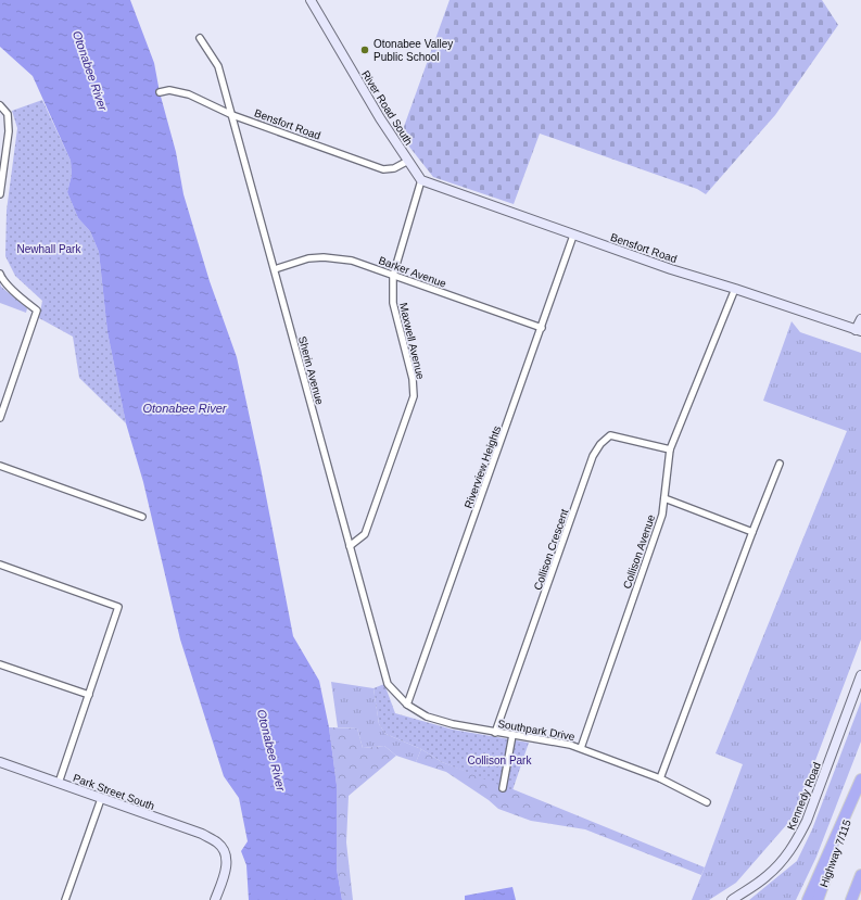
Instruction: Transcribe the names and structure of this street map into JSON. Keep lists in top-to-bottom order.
{
  "streets": {
    "highway": ["Highway 7/115"],
    "street": [
      "River Road South",
      "Bensfort Road",
      "Barker Avenue",
      "Maxwell Avenue",
      "Sherin Avenue",
      "Riverview Heights",
      "Collison Crescent",
      "Collison Avenue",
      "Southpark Drive",
      "Park Street South",
      "Kennedy Road"
    ]
  },
  "crossings": [
    ["River Road South", "Bensfort Road"],
    ["River Road South", "Maxwell Avenue"],
    ["Bensfort Road", "Maxwell Avenue"],
    ["Bensfort Road", "Sherin Avenue"],
    ["Bensfort Road", "Riverview Heights"],
    ["Bensfort Road", "Collison Avenue"],
    ["Barker Avenue", "Maxwell Avenue"],
    ["Barker Avenue", "Sherin Avenue"],
    ["Barker Avenue", "Riverview Heights"],
    ["Maxwell Avenue", "Sherin Avenue"],
    ["Sherin Avenue", "Riverview Heights"],
    ["Sherin Avenue", "Southpark Drive"],
    ["Riverview Heights", "Southpark Drive"],
    ["Collison Crescent", "Collison Avenue"],
    ["Collison Crescent", "Southpark Drive"],
    ["Collison Avenue", "Southpark Drive"]
  ],
  "water": ["Otonabee River"],
  "parks": ["Newhall Park", "Collison Park"],
  "places": ["Otonabee Valley Public School"]
}
